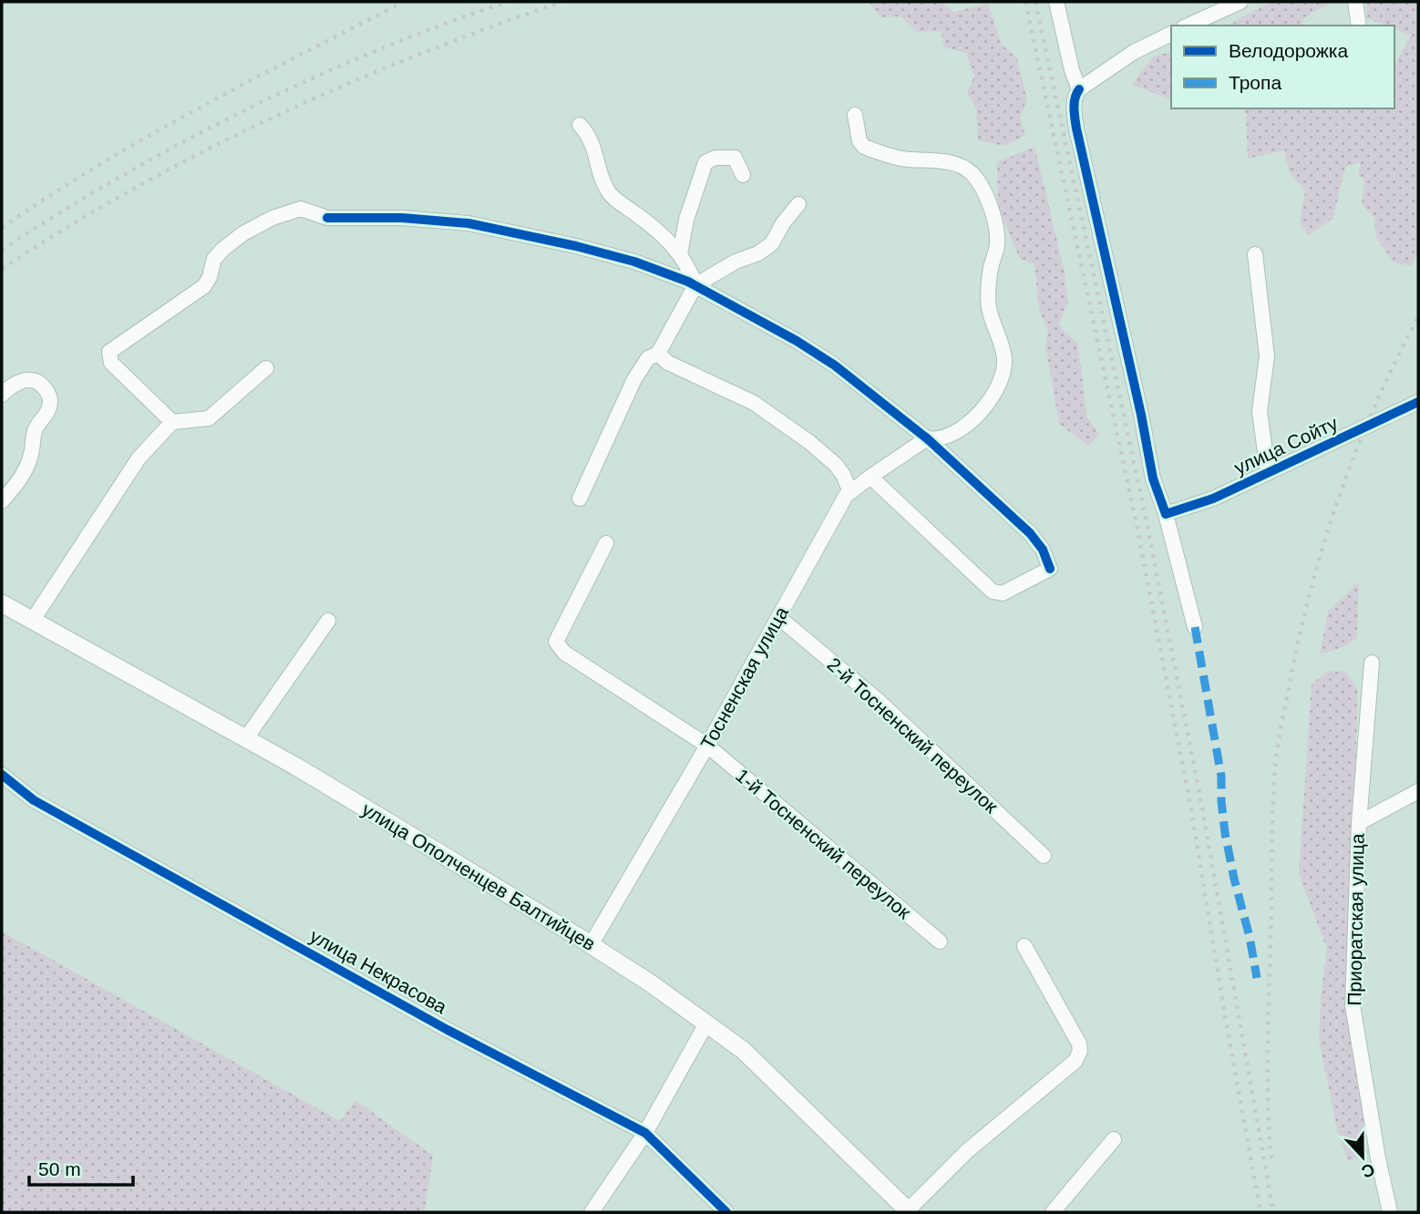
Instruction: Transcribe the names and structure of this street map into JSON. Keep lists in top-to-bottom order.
{
  "streets": {
    "main road": ["улица Ополченцев Балтийцев"],
    "street": [
      "улица Сойту",
      "Тосненская улица",
      "2-й Тосненский переулок",
      "1-й Тосненский переулок",
      "Приоратская улица",
      "улица Некрасова"
    ]
  },
  "crossings": [
    ["Тосненская улица", "2-й Тосненский переулок"],
    ["Тосненская улица", "1-й Тосненский переулок"],
    ["Тосненская улица", "улица Ополченцев Балтийцев"]
  ],
  "legend": ["Велодорожка", "Тропа"],
  "scale_bar": "50 m",
  "north": "bottom"
}
